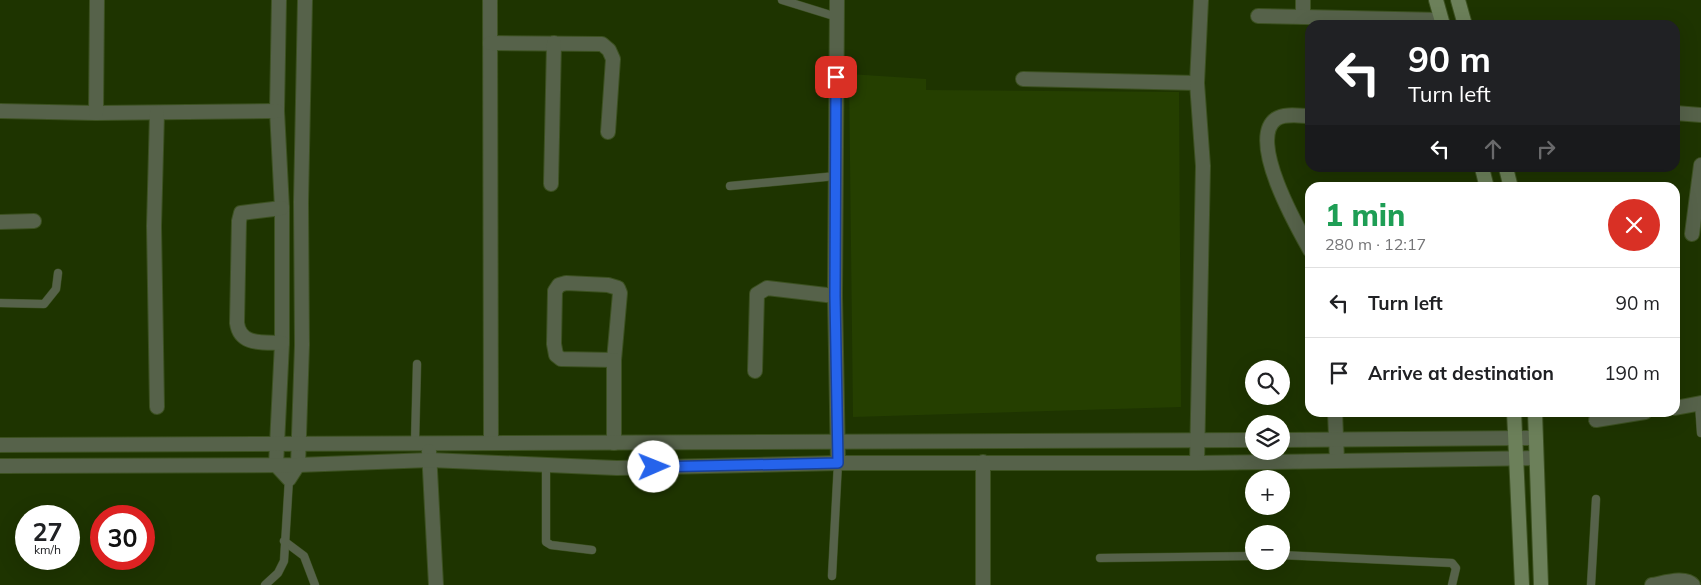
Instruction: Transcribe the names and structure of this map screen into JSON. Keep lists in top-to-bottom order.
{
  "page": {
    "turn": ["90 m", "Turn left"],
    "heading": ["1 min", "280 m · 12:17"],
    "list": [
      {
        "name": "Turn left",
        "value": "90 m"
      },
      {
        "name": "Arrive at destination",
        "value": "190 m"
      }
    ],
    "map_buttons": ["+", "−"],
    "speed": "27 km/h",
    "limit": "30"
  }
}
